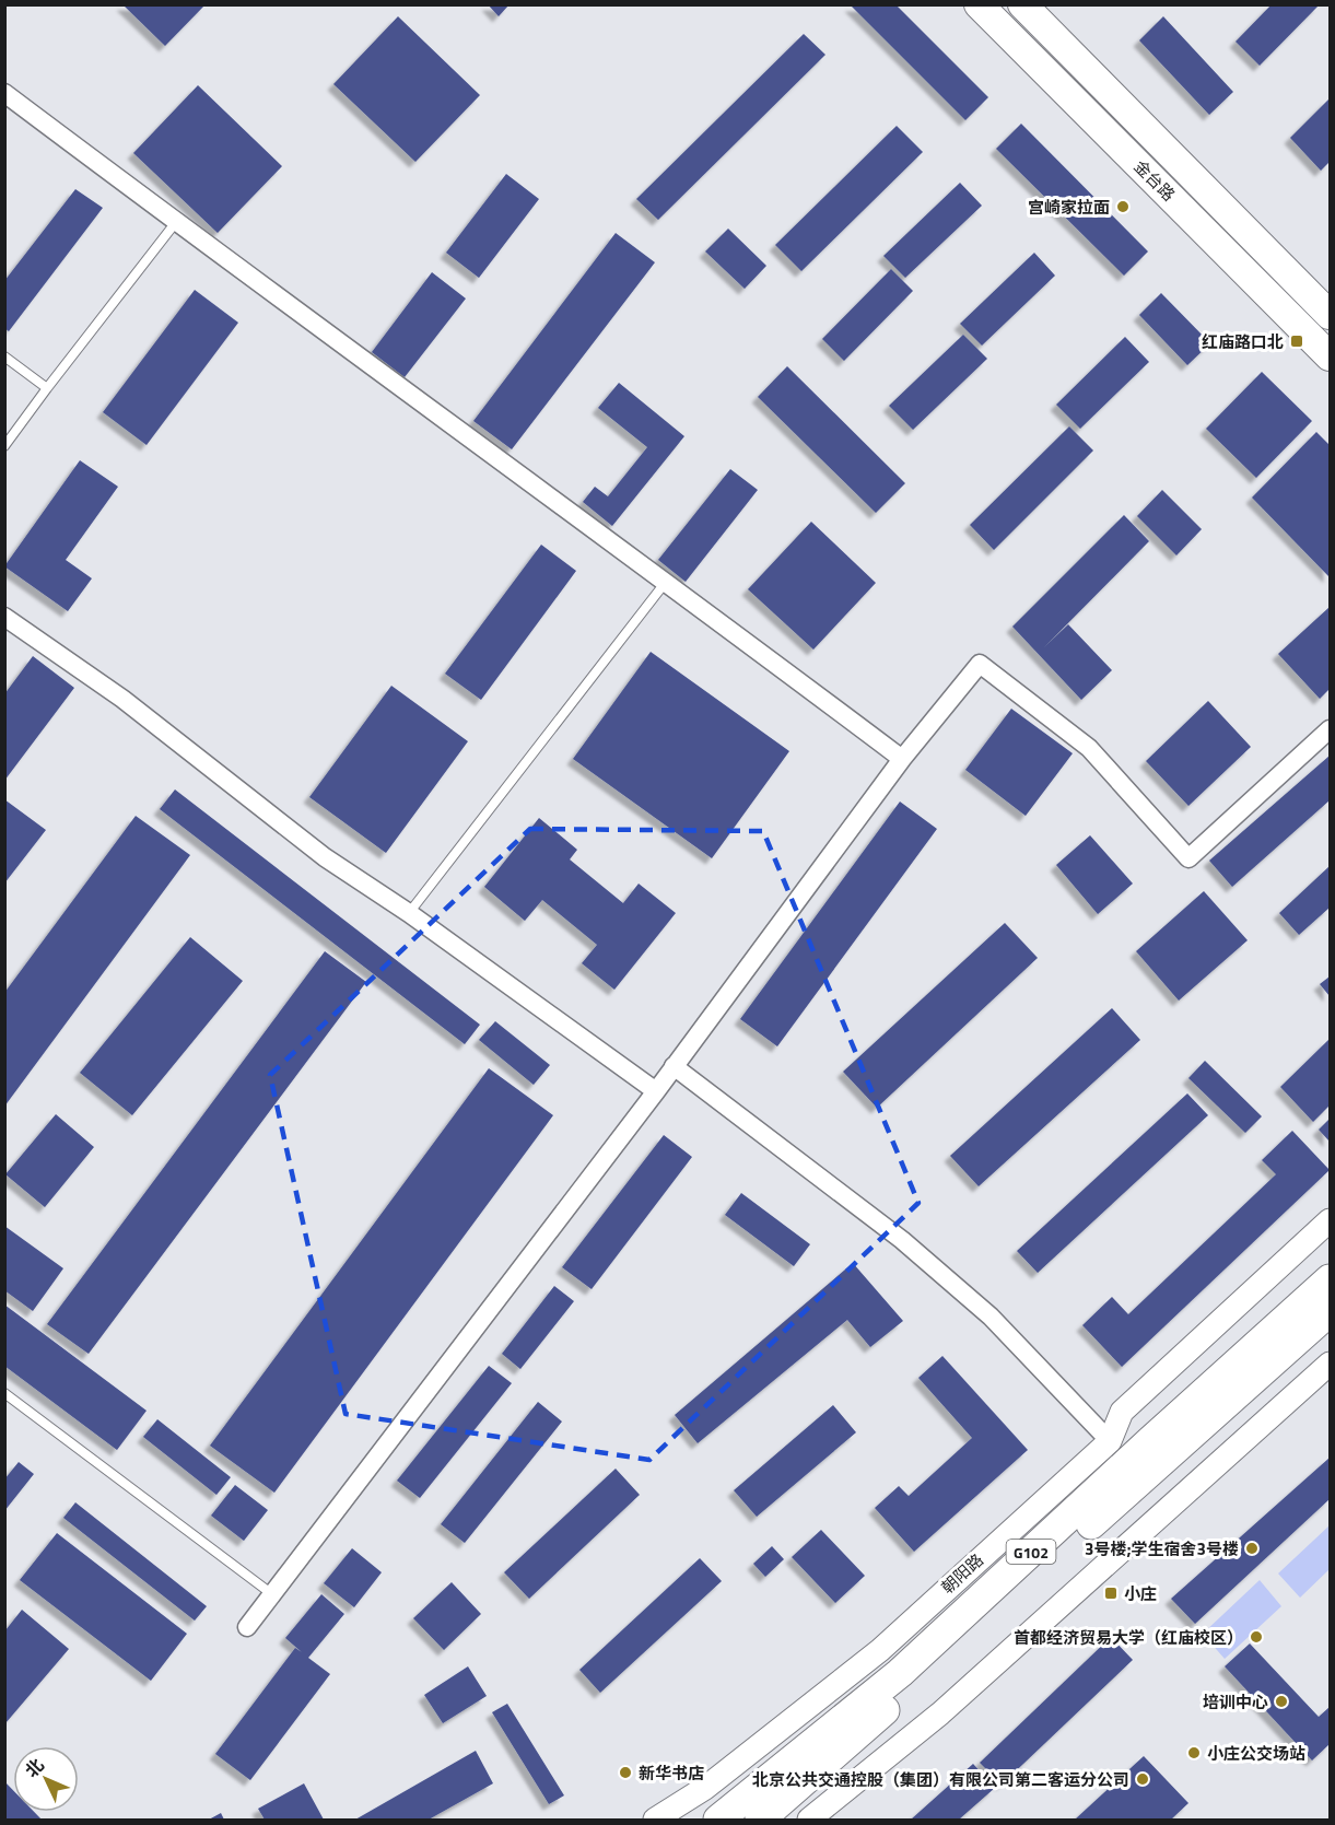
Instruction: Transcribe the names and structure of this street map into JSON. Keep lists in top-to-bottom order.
{
  "streets": {
    "highway": ["G102", "朝阳路"],
    "main road": ["金台路"]
  },
  "places": {
    "other": [
      "宫崎家拉面",
      "3号楼;学生宿舍3号楼",
      "首都经济贸易大学（红庙校区）",
      "培训中心",
      "小庄公交场站",
      "新华书店",
      "北京公共交通控股（集团）有限公司第二客运分公司"
    ],
    "transit": ["红庙路口北", "小庄"]
  },
  "north": "top left"
}
